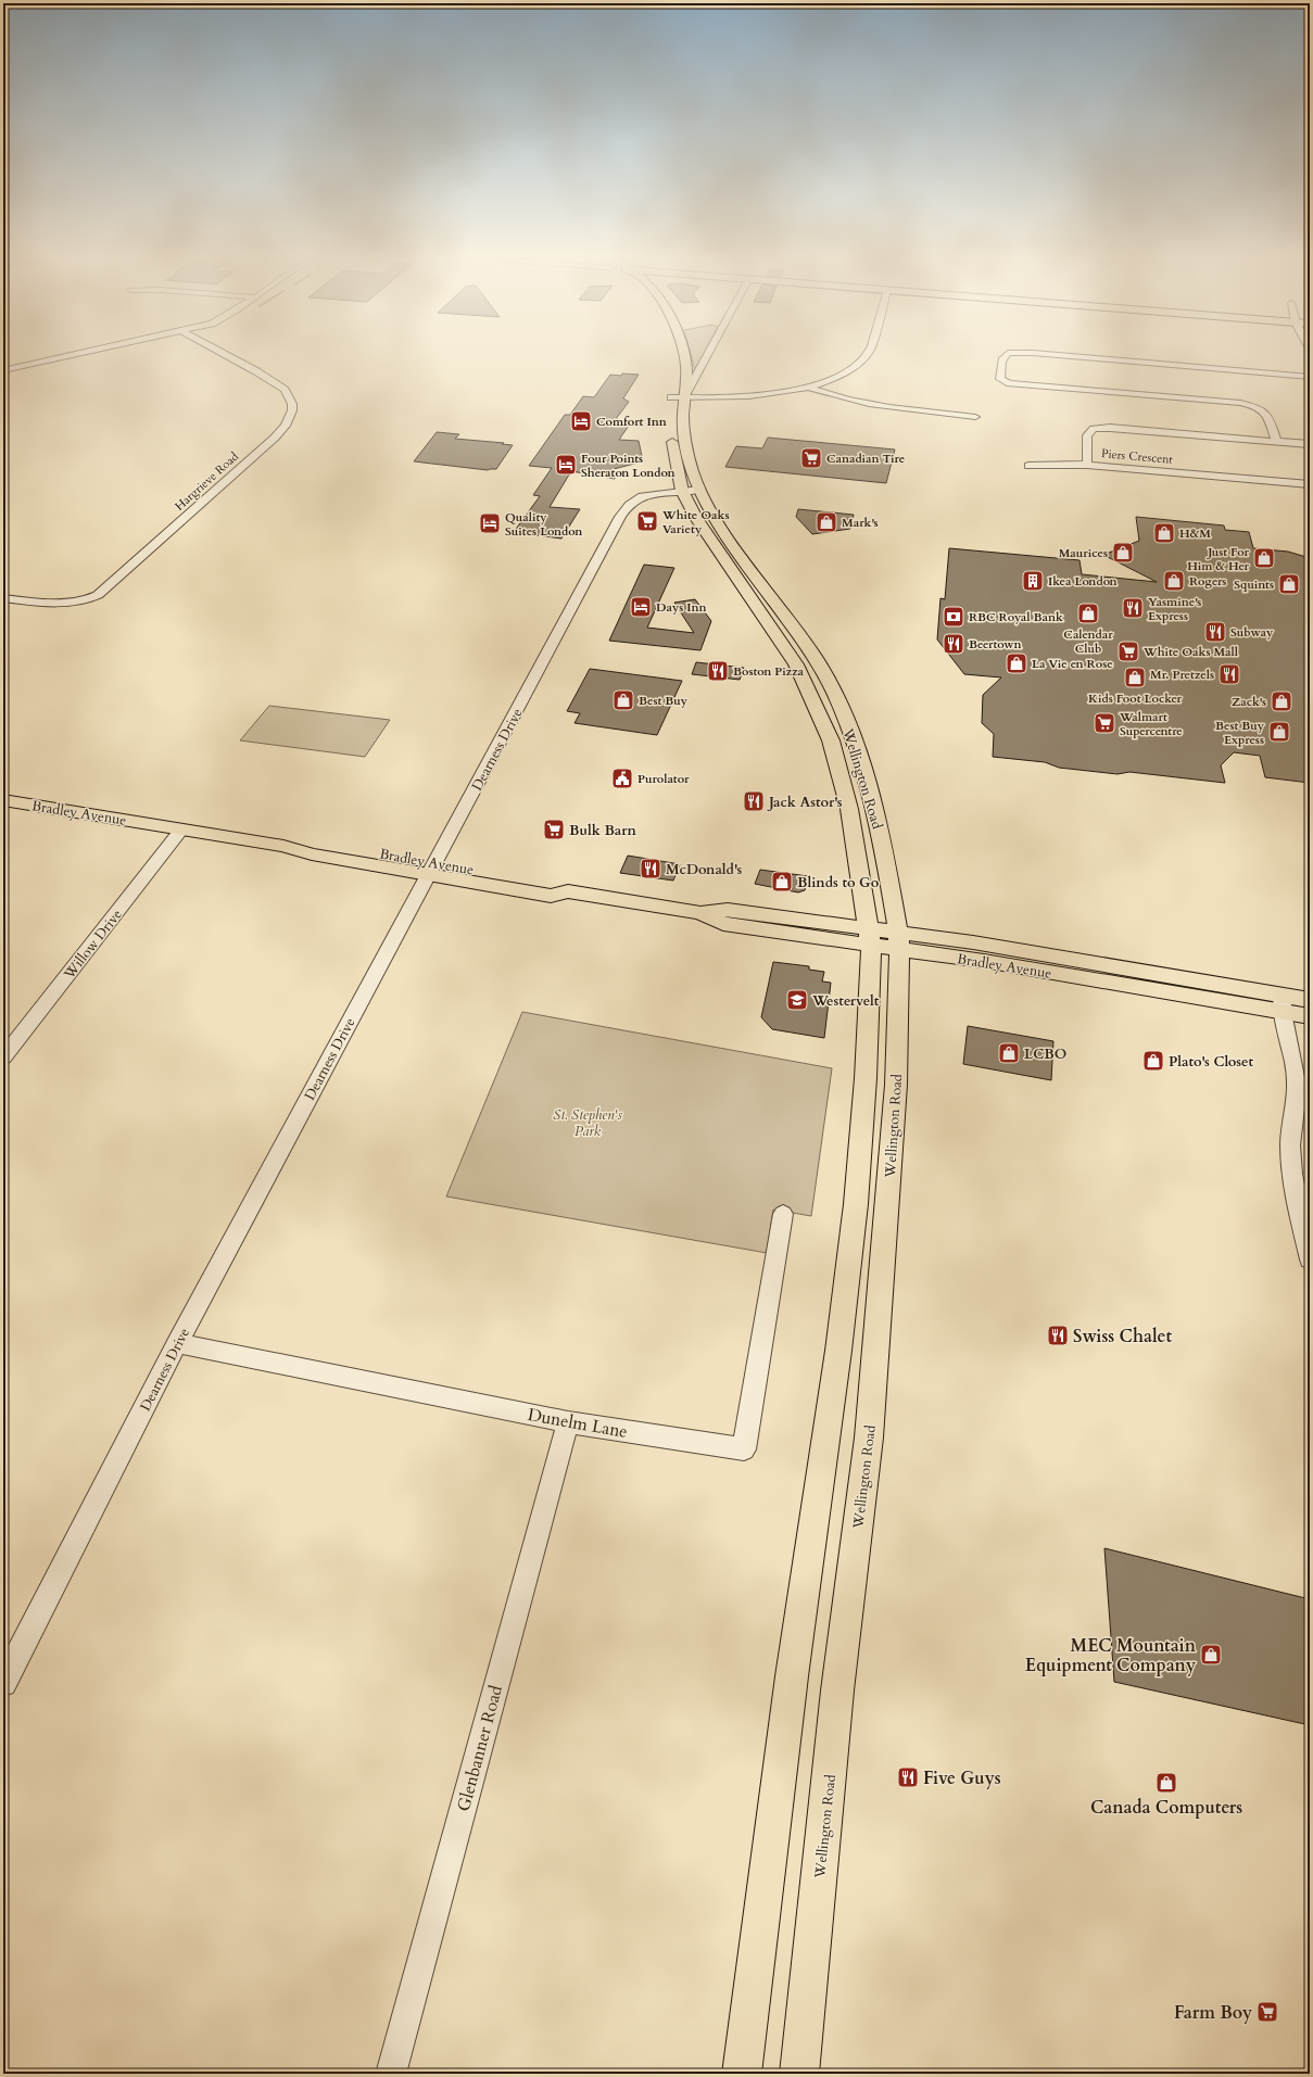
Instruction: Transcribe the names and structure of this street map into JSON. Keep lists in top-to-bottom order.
{
  "streets": {
    "main road": ["Wellington Road", "Bradley Avenue"],
    "street": [
      "Piers Crescent",
      "Hargrieve Road",
      "Dearness Drive",
      "Willow Drive",
      "Dunelm Lane",
      "Glenbanner Road"
    ]
  },
  "crossings": [
    ["Dearness Drive", "Wellington Road"],
    ["Dearness Drive", "Bradley Avenue"],
    ["Dearness Drive", "Dunelm Lane"],
    ["Wellington Road", "Bradley Avenue"],
    ["Bradley Avenue", "Willow Drive"],
    ["Dunelm Lane", "Glenbanner Road"]
  ],
  "parks": ["St. Stephen's Park"],
  "places": {
    "hotel": [
      "Comfort Inn",
      "Four Points Sheraton London",
      "Quality Suites London",
      "Days Inn"
    ],
    "supermarket": [
      "Canadian Tire",
      "White Oaks Variety",
      "White Oaks Mall",
      "Walmart Supercentre",
      "Bulk Barn",
      "Farm Boy"
    ],
    "shop": [
      "Mark's",
      "H&M",
      "Maurices",
      "Just For Him & Her",
      "Rogers",
      "Squints",
      "Calendar Club",
      "La Vie en Rose",
      "Kids Foot Locker",
      "Best Buy",
      "Zack's",
      "Best Buy Express",
      "Blinds to Go",
      "LCBO",
      "Plato's Closet",
      "MEC Mountain Equipment Company",
      "Canada Computers"
    ],
    "building": ["Ikea London"],
    "restaurant": [
      "Yasmine's Express",
      "Subway",
      "Beertown",
      "Boston Pizza",
      "Mr. Pretzels",
      "Jack Astor's",
      "McDonald's",
      "Swiss Chalet",
      "Five Guys"
    ],
    "bank": ["RBC Royal Bank"],
    "public building": ["Purolator"],
    "school or university": ["Westervelt"]
  }
}
